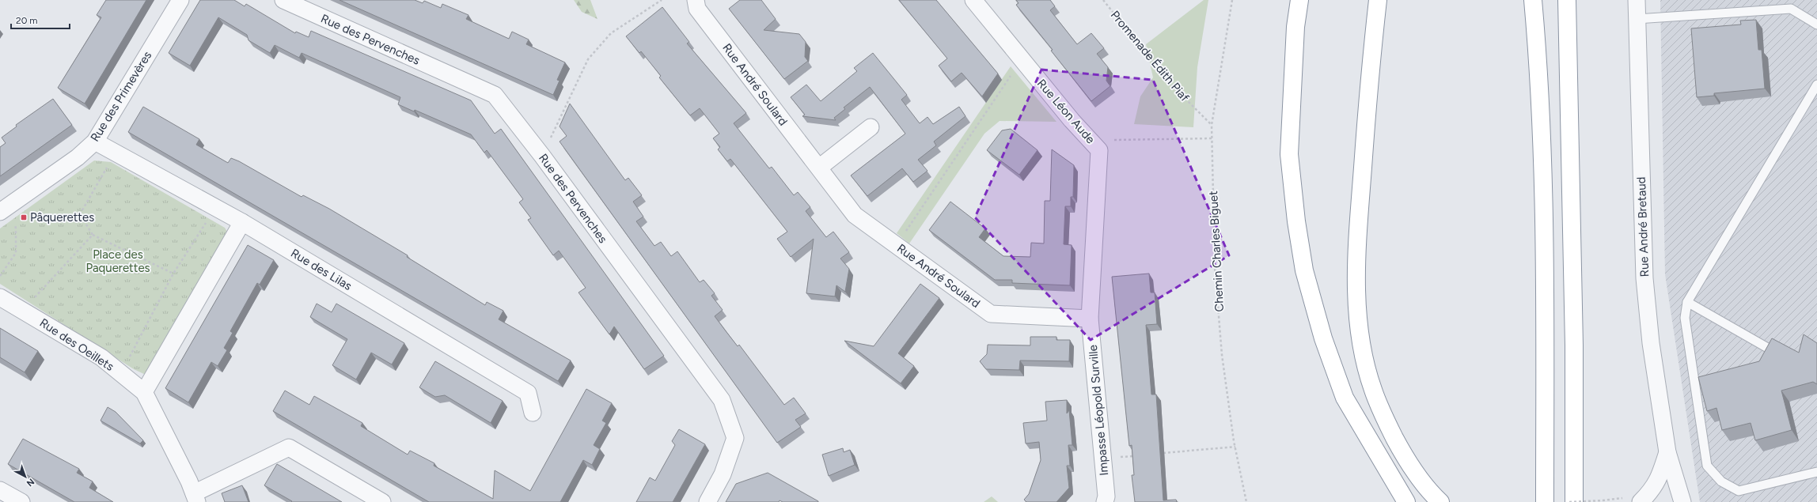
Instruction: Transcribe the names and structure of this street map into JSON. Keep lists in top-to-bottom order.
{
  "streets": {
    "street": [
      "Rue des Pervenches",
      "Rue André Soulard",
      "Rue des Primevères",
      "Rue Léon Aude",
      "Rue André Bretaud",
      "Rue des Lilas",
      "Rue des Oeillets",
      "Impasse Léopold Surville"
    ],
    "path": ["Promenade Édith Piaf", "Chemin Charles Biguet"]
  },
  "crossings": [
    ["Promenade Édith Piaf", "Chemin Charles Biguet"],
    ["Rue André Soulard", "Rue Léon Aude"],
    ["Rue André Soulard", "Impasse Léopold Surville"],
    ["Rue des Primevères", "Rue des Lilas"],
    ["Rue Léon Aude", "Impasse Léopold Surville"]
  ],
  "parks": ["Place des Paquerettes"],
  "places": {
    "transit": ["Pâquerettes"]
  },
  "scale_bar": "20 m",
  "north": "bottom right"
}
